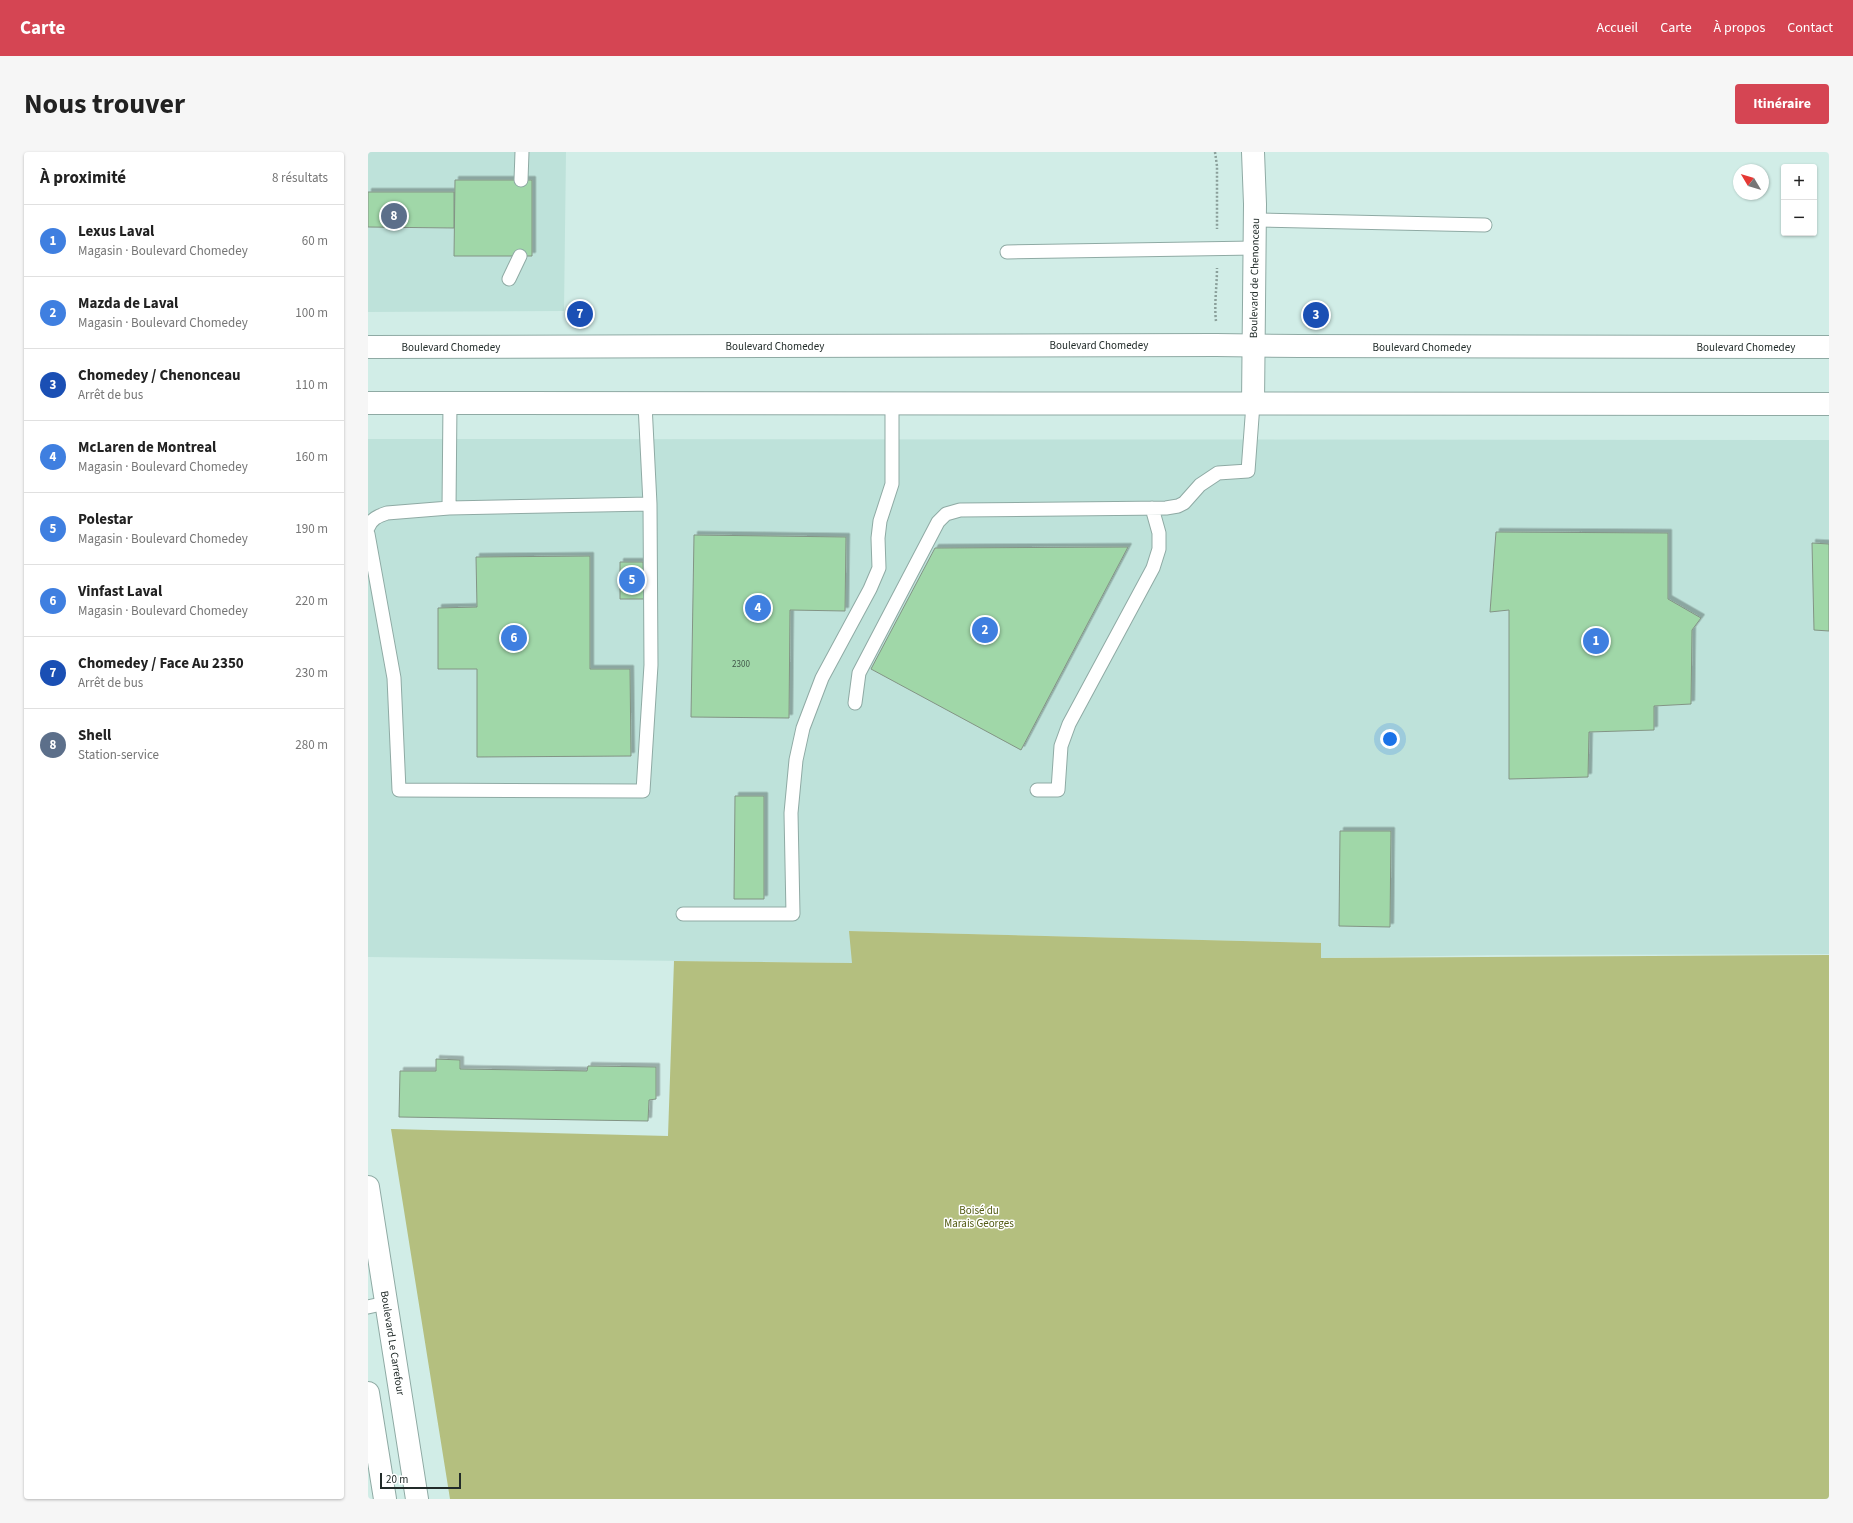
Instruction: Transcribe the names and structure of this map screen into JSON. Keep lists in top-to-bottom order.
{
  "streets": {
    "street": ["Boulevard de Chenonceau", "Boulevard Chomedey", "Boulevard Le Carrefour"]
  },
  "crossings": [
    ["Boulevard de Chenonceau", "Boulevard Chomedey"]
  ],
  "parks": ["Boisé du Marais Georges"],
  "house_numbers": ["2300"],
  "scale_bar": "20 m",
  "north": "top left",
  "page": {
    "header": "Carte",
    "nav": [
      "Accueil",
      "Carte",
      "À propos",
      "Contact"
    ],
    "title": "Nous trouver",
    "buttons": "Itinéraire",
    "heading": ["À proximité", "8 résultats"],
    "map_buttons": ["+", "−"],
    "pins": [
      "8",
      "7",
      "3",
      "5",
      "4",
      "2",
      "6",
      "1"
    ],
    "list": [
      {
        "mark": "1",
        "name": "Lexus Laval",
        "note": "Magasin · Boulevard Chomedey",
        "value": "60 m"
      },
      {
        "mark": "2",
        "name": "Mazda de Laval",
        "note": "Magasin · Boulevard Chomedey",
        "value": "100 m"
      },
      {
        "mark": "3",
        "name": "Chomedey / Chenonceau",
        "note": "Arrêt de bus",
        "value": "110 m"
      },
      {
        "mark": "4",
        "name": "McLaren de Montreal",
        "note": "Magasin · Boulevard Chomedey",
        "value": "160 m"
      },
      {
        "mark": "5",
        "name": "Polestar",
        "note": "Magasin · Boulevard Chomedey",
        "value": "190 m"
      },
      {
        "mark": "6",
        "name": "Vinfast Laval",
        "note": "Magasin · Boulevard Chomedey",
        "value": "220 m"
      },
      {
        "mark": "7",
        "name": "Chomedey / Face Au 2350",
        "note": "Arrêt de bus",
        "value": "230 m"
      },
      {
        "mark": "8",
        "name": "Shell",
        "note": "Station-service",
        "value": "280 m"
      }
    ],
    "scale": "20 m"
  }
}
